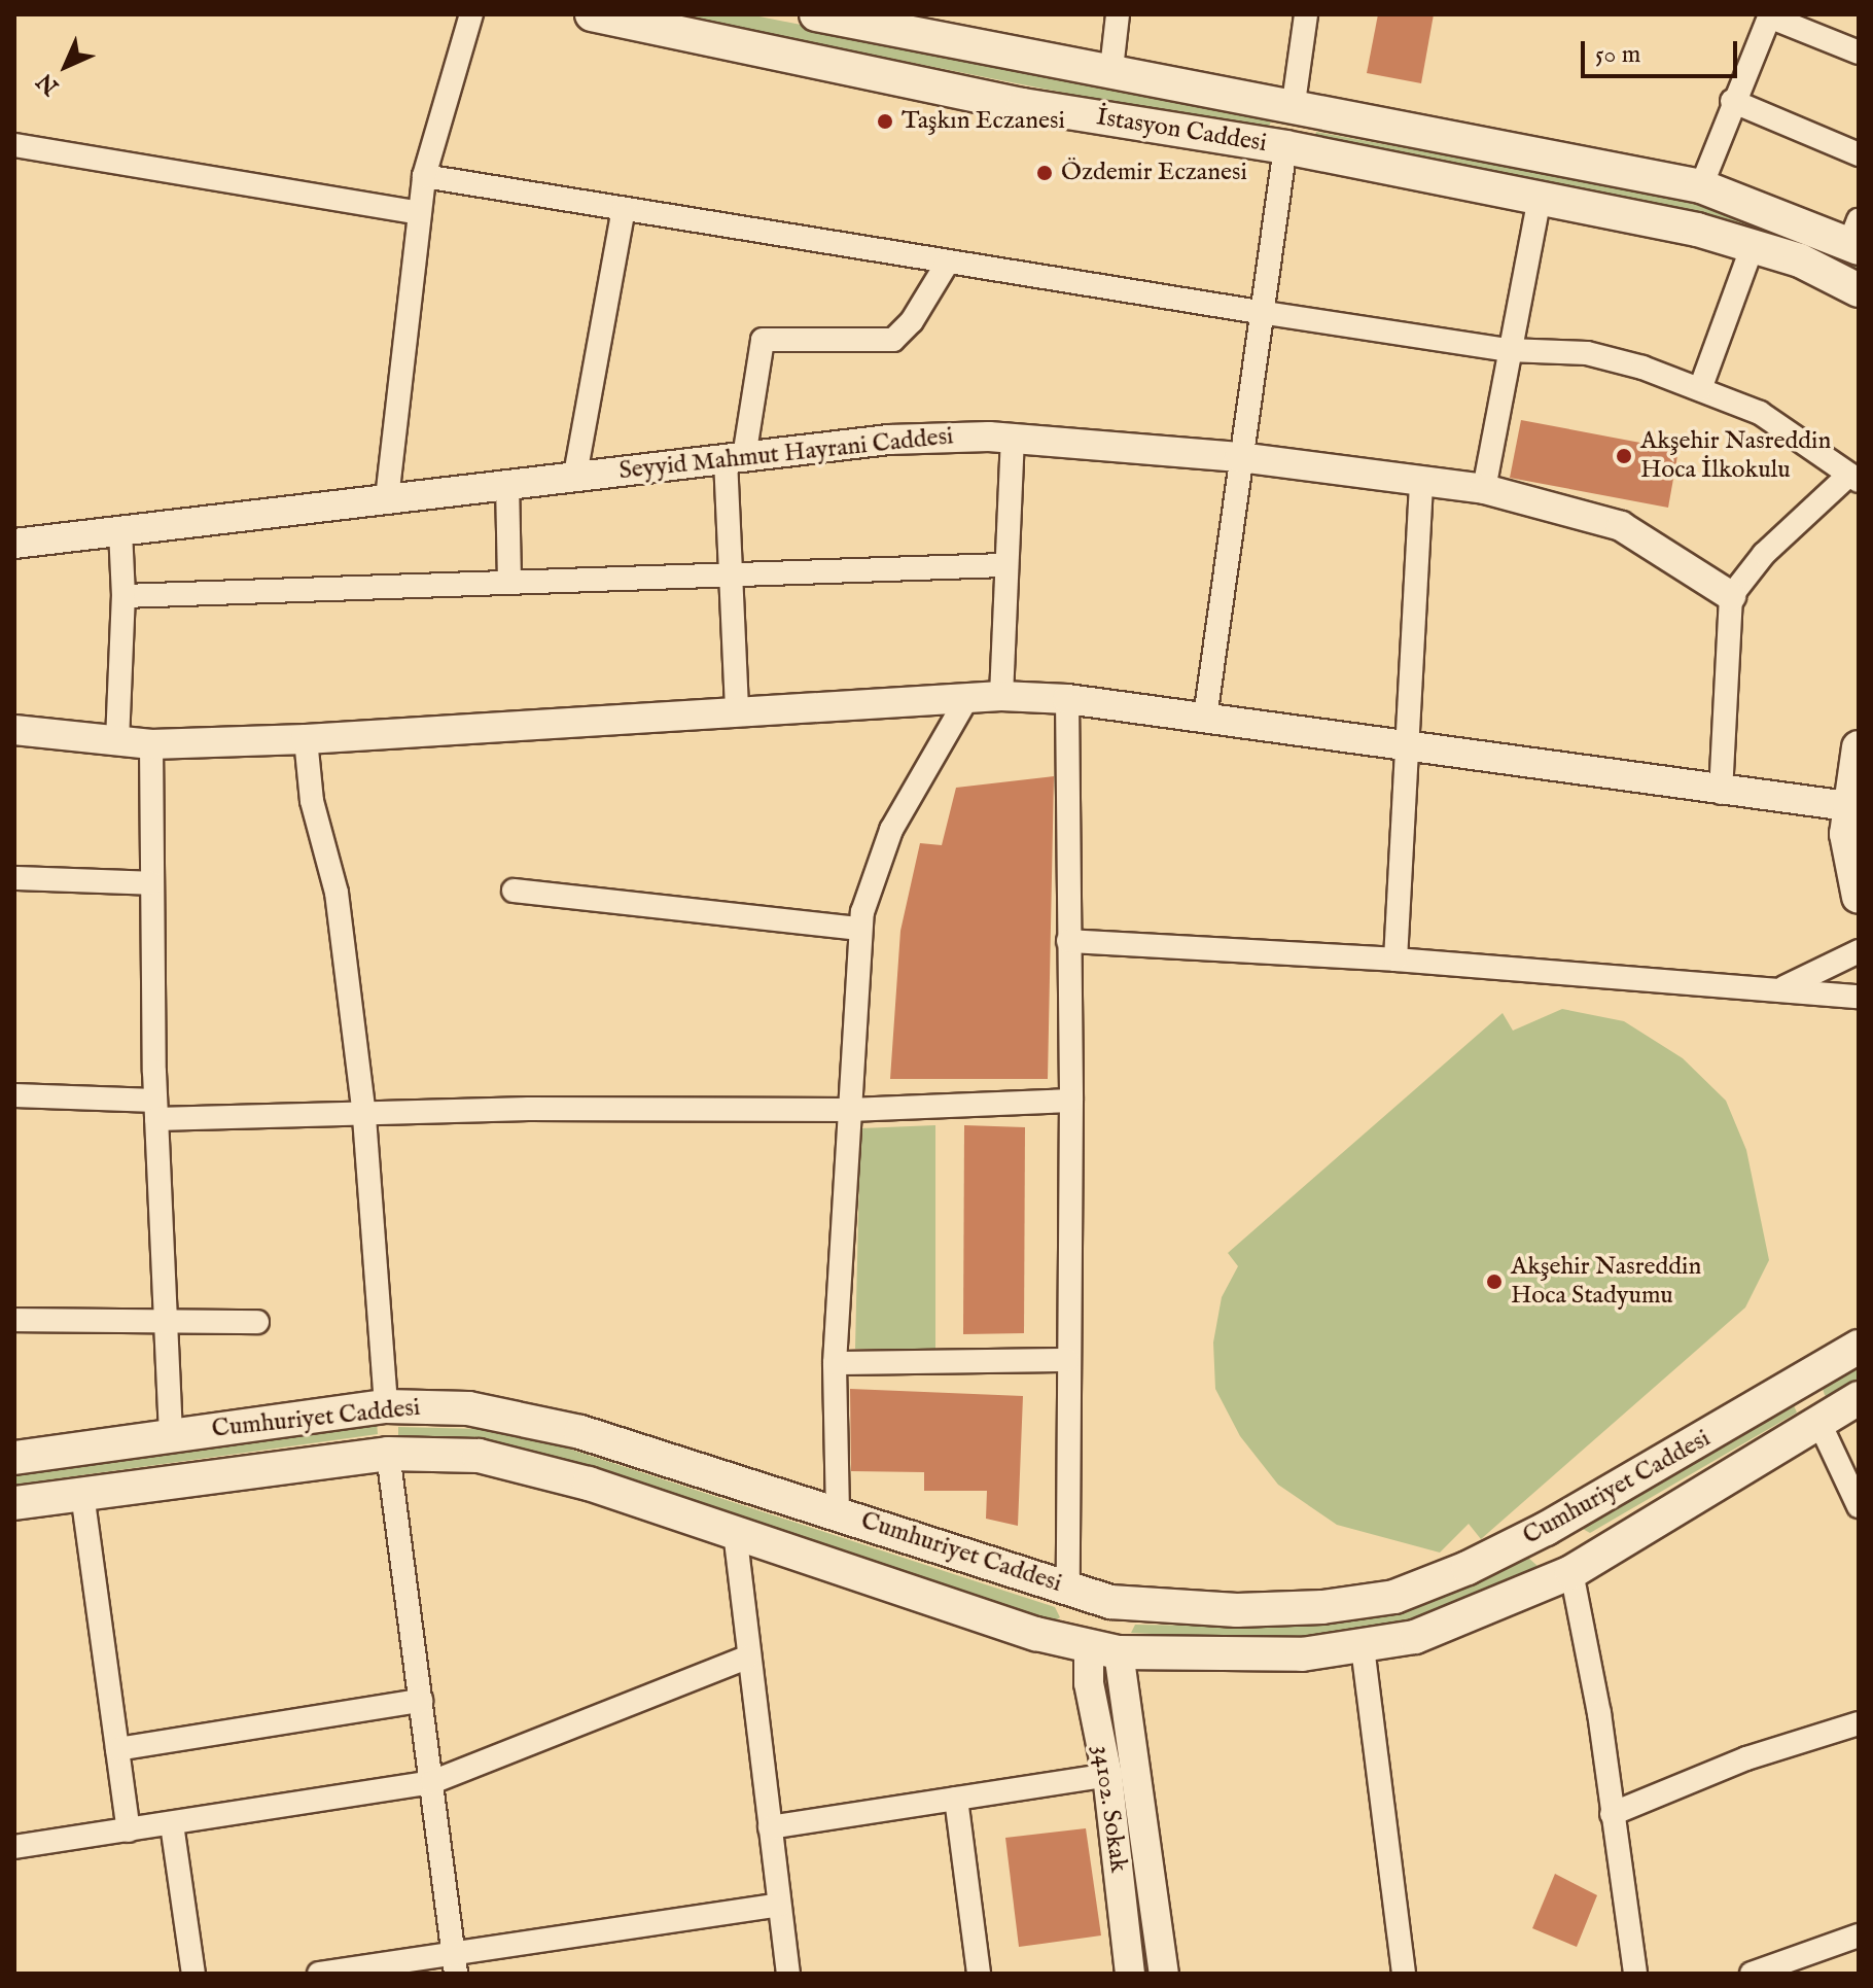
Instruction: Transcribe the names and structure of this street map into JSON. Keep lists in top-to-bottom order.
{
  "streets": {
    "main road": ["İstasyon Caddesi", "Cumhuriyet Caddesi"],
    "street": ["Seyyid Mahmut Hayrani Caddesi", "34102. Sokak"]
  },
  "crossings": [
    ["Cumhuriyet Caddesi", "34102. Sokak"]
  ],
  "places": [
    "Taşkın Eczanesi",
    "Özdemir Eczanesi",
    "Akşehir Nasreddin Hoca İlkokulu",
    "Akşehir Nasreddin Hoca Stadyumu"
  ],
  "scale_bar": "50 m",
  "north": "bottom left"
}
